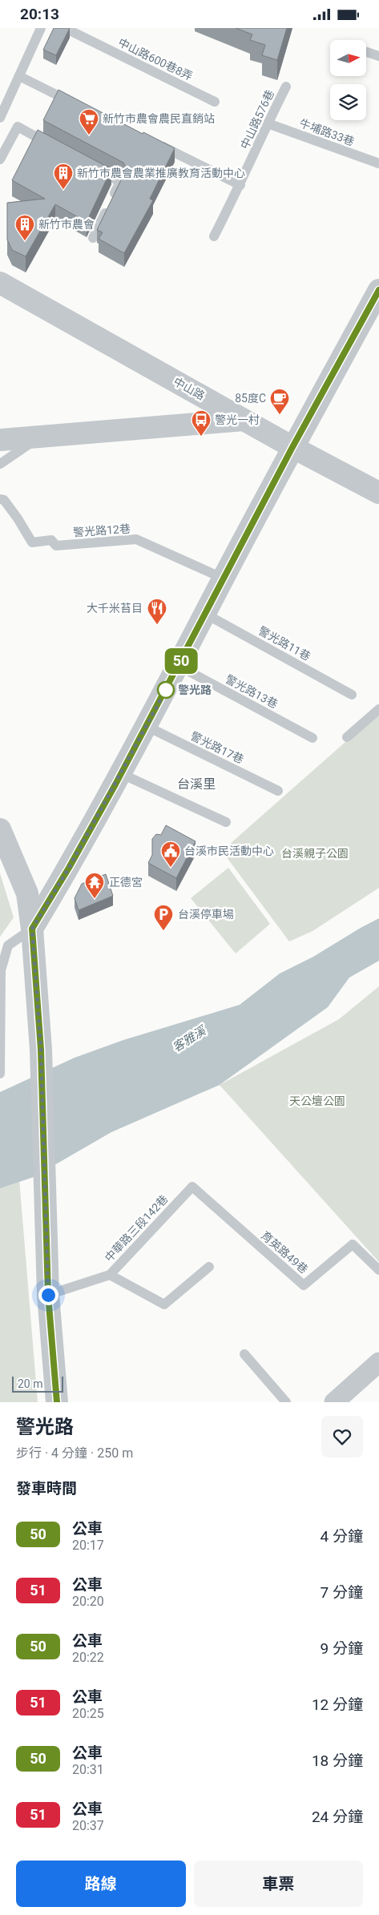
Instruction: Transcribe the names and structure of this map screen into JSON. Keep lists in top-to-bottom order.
{
  "streets": {
    "street": ["中山路"],
    "lane": [
      "中山路600巷8弄",
      "中山路576巷",
      "牛埔路33巷",
      "警光路12巷",
      "警光路11巷",
      "警光路13巷",
      "警光路17巷",
      "中華路三段142巷",
      "育英路49巷"
    ]
  },
  "crossings": [
    ["中山路576巷", "牛埔路33巷"],
    ["中華路三段142巷", "育英路49巷"]
  ],
  "districts": ["台溪里"],
  "water": ["客雅溪"],
  "parks": ["台溪親子公園", "天公壇公園"],
  "places": {
    "supermarket": ["新竹市農會農民直銷站"],
    "building": ["新竹市農會農業推廣教育活動中心", "新竹市農會"],
    "cafe": ["85度C"],
    "bus stop": ["警光一村"],
    "restaurant": ["大千米苔目"],
    "other": ["警光路"],
    "public building": ["台溪市民活動中心"],
    "temple": ["正德宮"],
    "parking": ["台溪停車場"]
  },
  "lines": ["bus line 50"],
  "scale_bar": "20 m",
  "north": "right",
  "page": {
    "status": "20:13",
    "on_map": "50",
    "scale": "20 m",
    "heading": [
      ["警光路", "步行 · 4 分鐘 · 250 m"],
      "發車時間"
    ],
    "list": [
      {
        "mark": "50",
        "name": "公車",
        "note": "20:17",
        "value": "4 分鐘"
      },
      {
        "mark": "51",
        "name": "公車",
        "note": "20:20",
        "value": "7 分鐘"
      },
      {
        "mark": "50",
        "name": "公車",
        "note": "20:22",
        "value": "9 分鐘"
      },
      {
        "mark": "51",
        "name": "公車",
        "note": "20:25",
        "value": "12 分鐘"
      },
      {
        "mark": "50",
        "name": "公車",
        "note": "20:31",
        "value": "18 分鐘"
      },
      {
        "mark": "51",
        "name": "公車",
        "note": "20:37",
        "value": "24 分鐘"
      }
    ],
    "buttons": ["路線", "車票"]
  }
}
